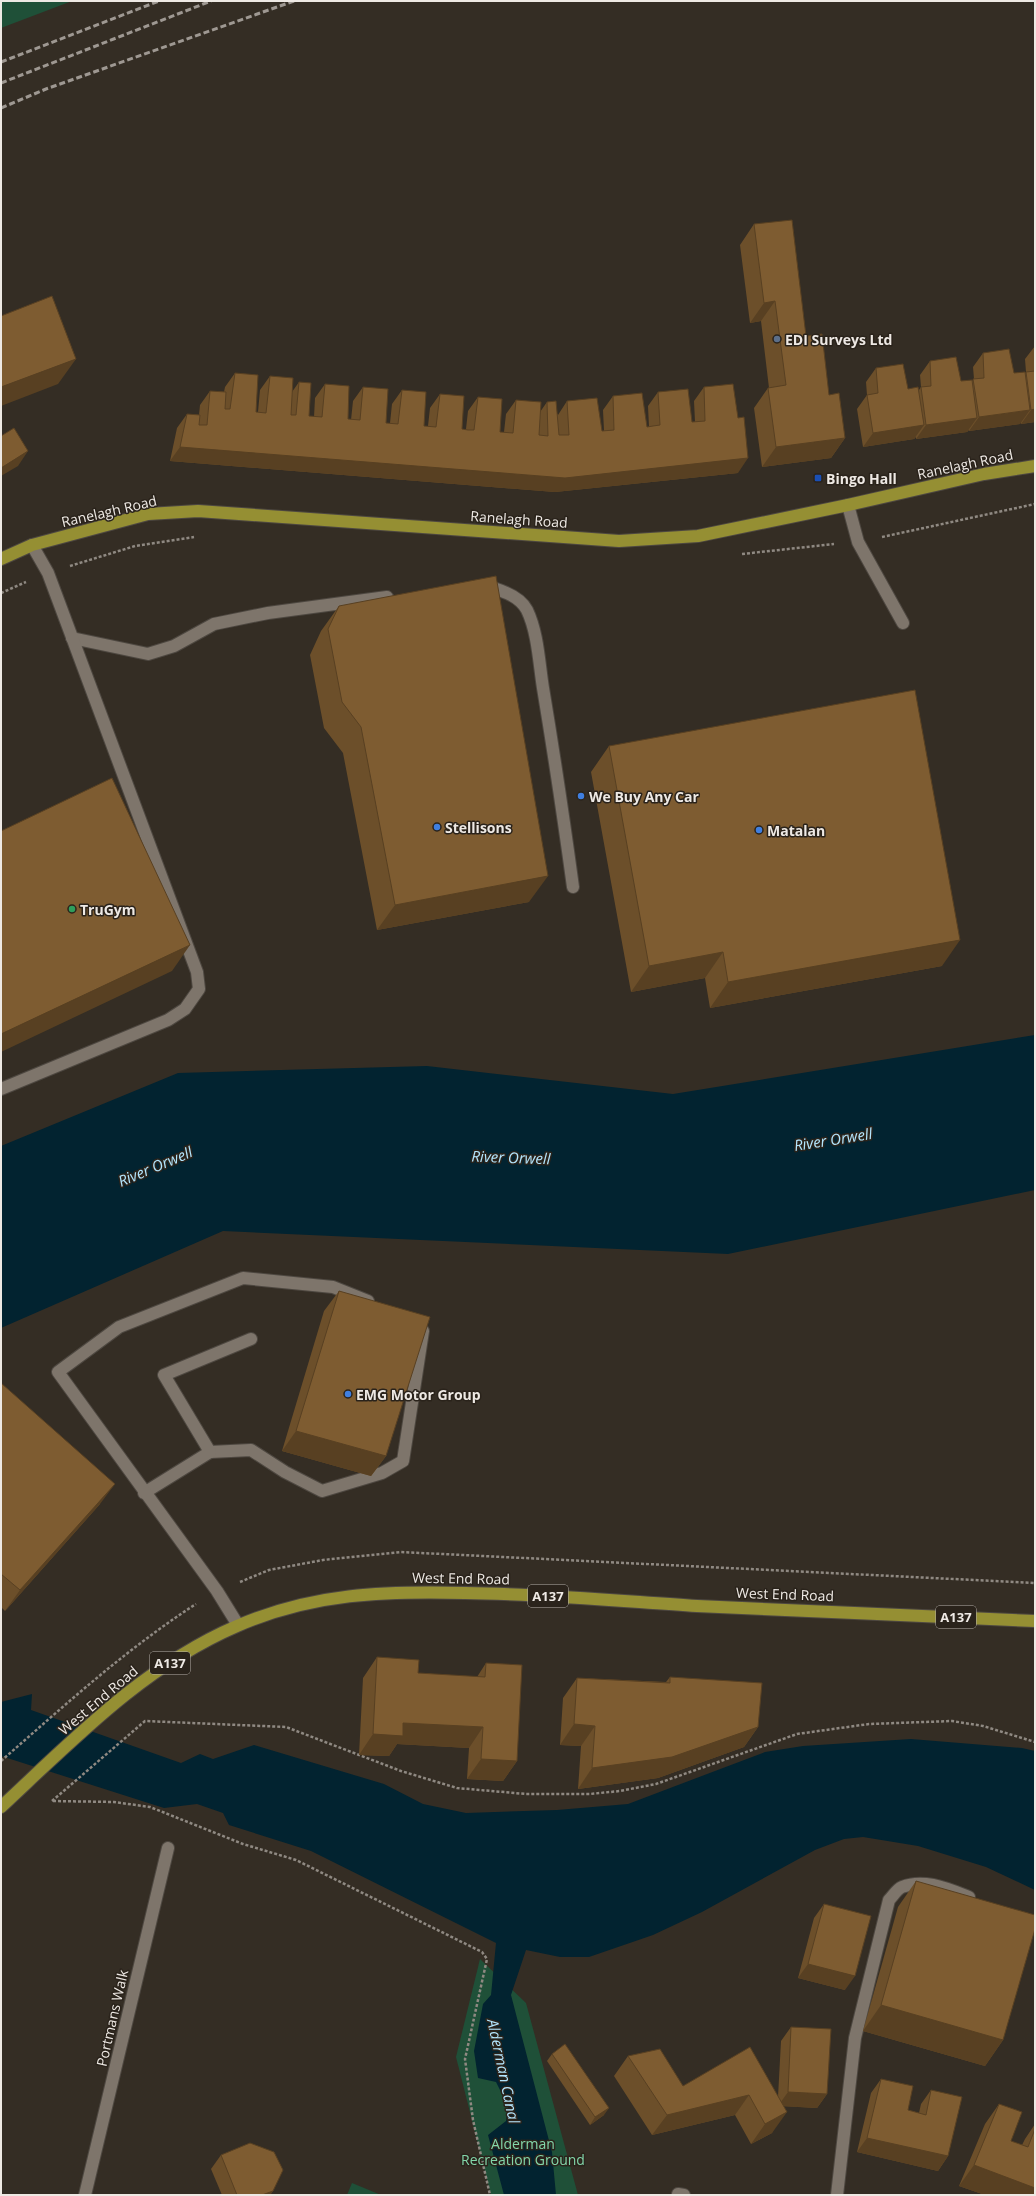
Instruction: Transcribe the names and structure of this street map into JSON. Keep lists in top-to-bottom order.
{
  "streets": {
    "main road": ["Ranelagh Road", "West End Road", "A137"],
    "street": ["Portmans Walk"]
  },
  "water": ["River Orwell", "Alderman Canal"],
  "parks": ["Alderman Recreation Ground"],
  "places": {
    "other": [
      "EDI Surveys Ltd",
      "We Buy Any Car",
      "Stellisons",
      "Matalan",
      "TruGym",
      "EMG Motor Group"
    ],
    "transit": ["Bingo Hall"]
  }
}
